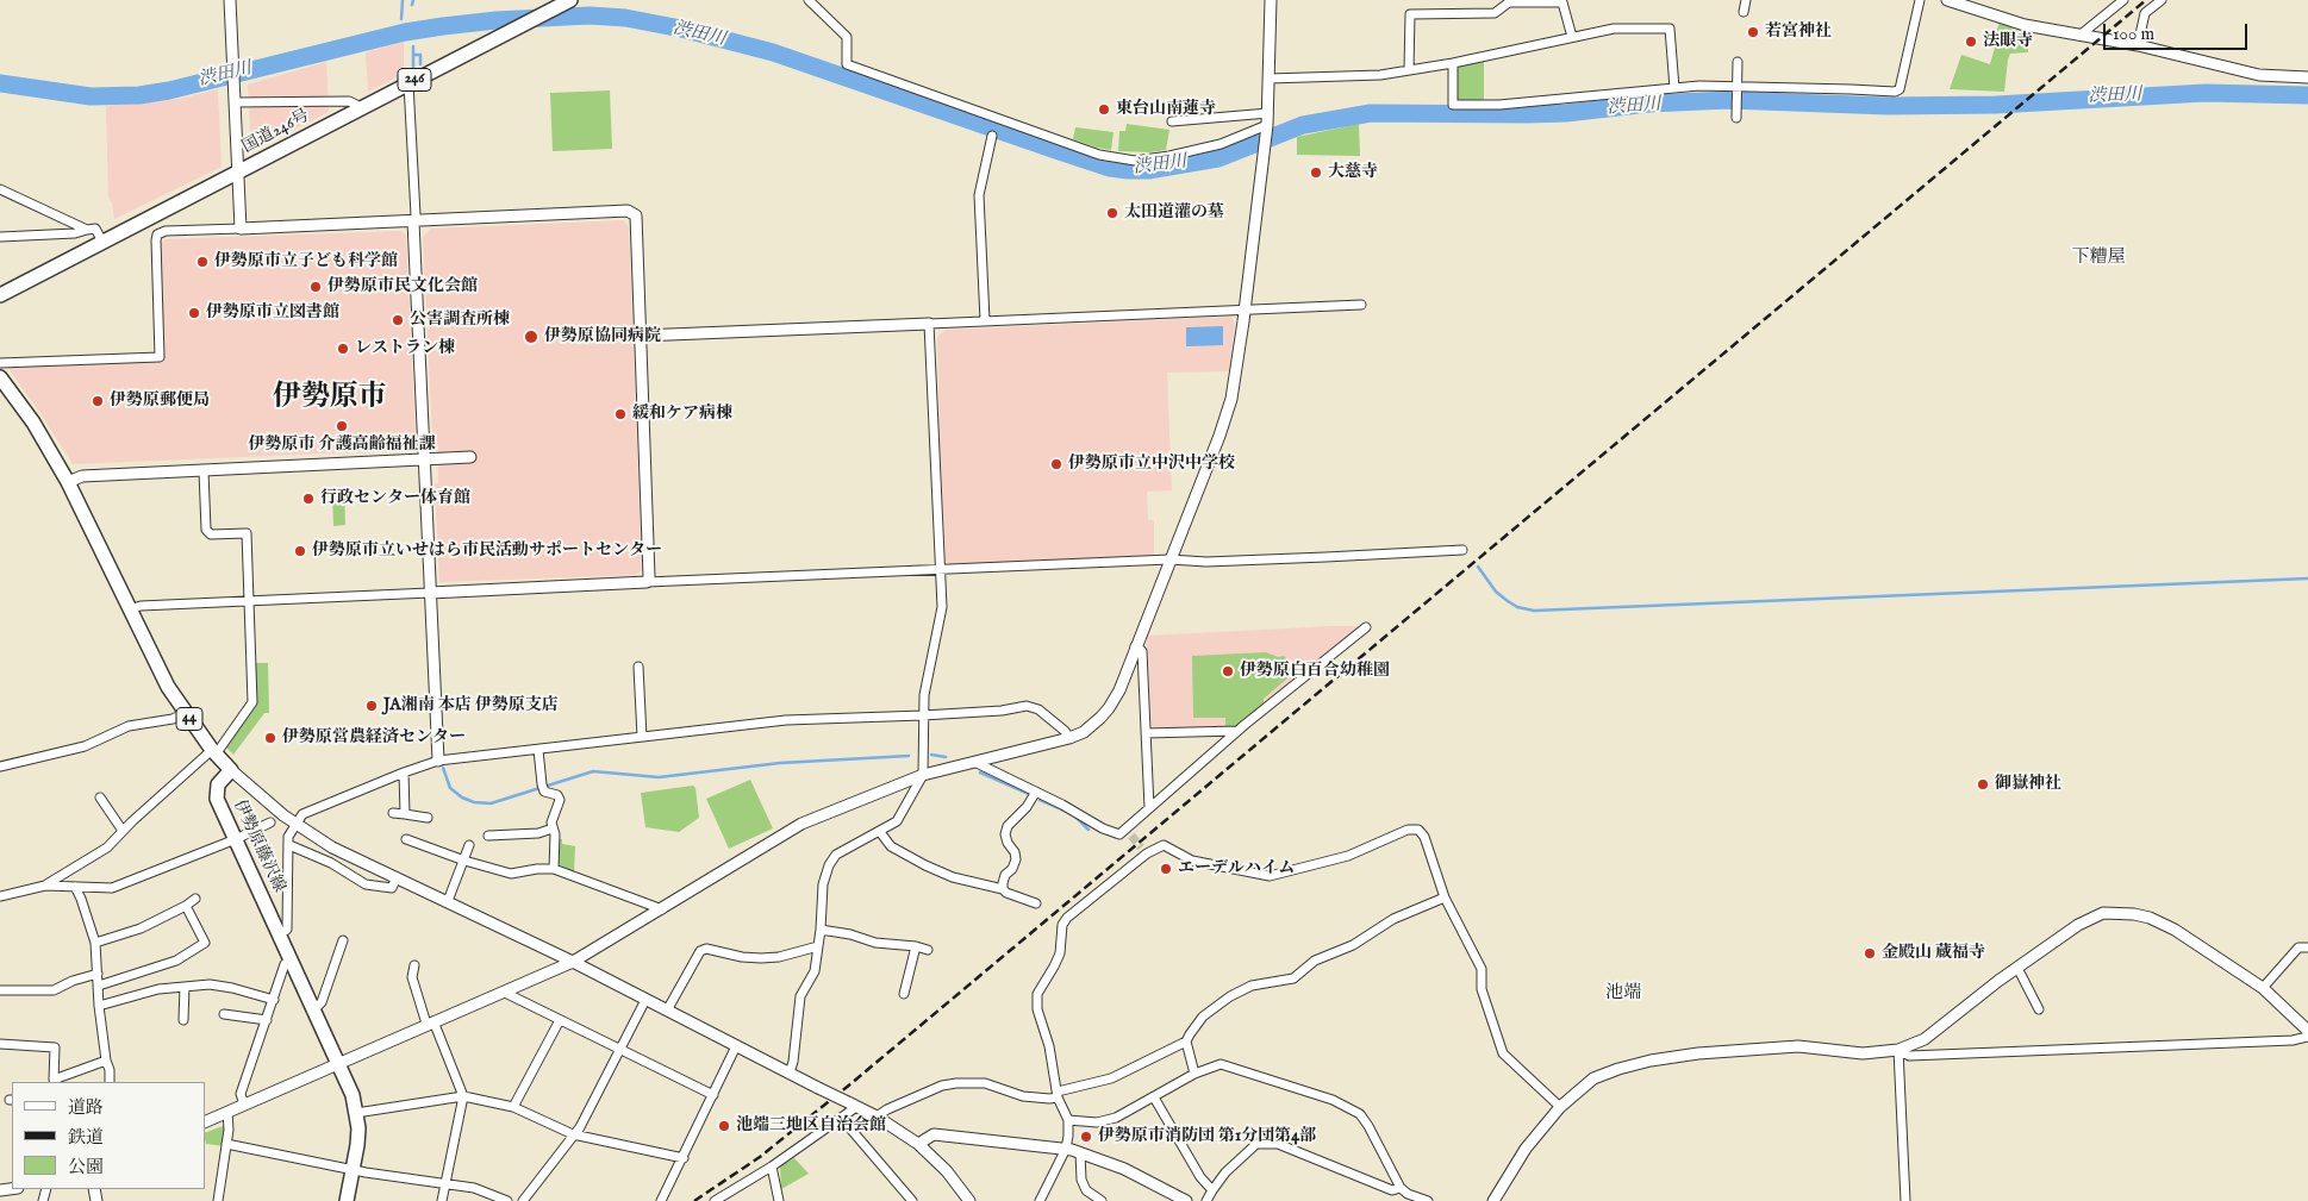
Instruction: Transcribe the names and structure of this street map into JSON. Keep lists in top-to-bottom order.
{
  "streets": {
    "main road": [
      "246",
      "国道246号",
      "44",
      "伊勢原藤沢線"
    ]
  },
  "crossings": [
    ["44", "伊勢原藤沢線"]
  ],
  "districts": ["下糟屋", "伊勢原市", "池端"],
  "water": ["渋田川"],
  "places": [
    "若宮神社",
    "法眼寺",
    "東台山南蓮寺",
    "大慈寺",
    "太田道灌の墓",
    "伊勢原市立子ども科学館",
    "伊勢原市民文化会館",
    "伊勢原市立図書館",
    "公害調査所棟",
    "伊勢原協同病院",
    "レストラン棟",
    "伊勢原郵便局",
    "緩和ケア病棟",
    "伊勢原市 介護高齢福祉課",
    "伊勢原市立中沢中学校",
    "行政センター体育館",
    "伊勢原市立いせはら市民活動サポートセンター",
    "伊勢原白百合幼稚園",
    "JA湘南 本店 伊勢原支店",
    "伊勢原営農経済センター",
    "御嶽神社",
    "エーデルハイム",
    "金殿山 蔵福寺",
    "池端三地区自治会館",
    "伊勢原市消防団 第1分団第4部"
  ],
  "legend": ["道路", "鉄道", "公園"],
  "scale_bar": "100 m"
}
